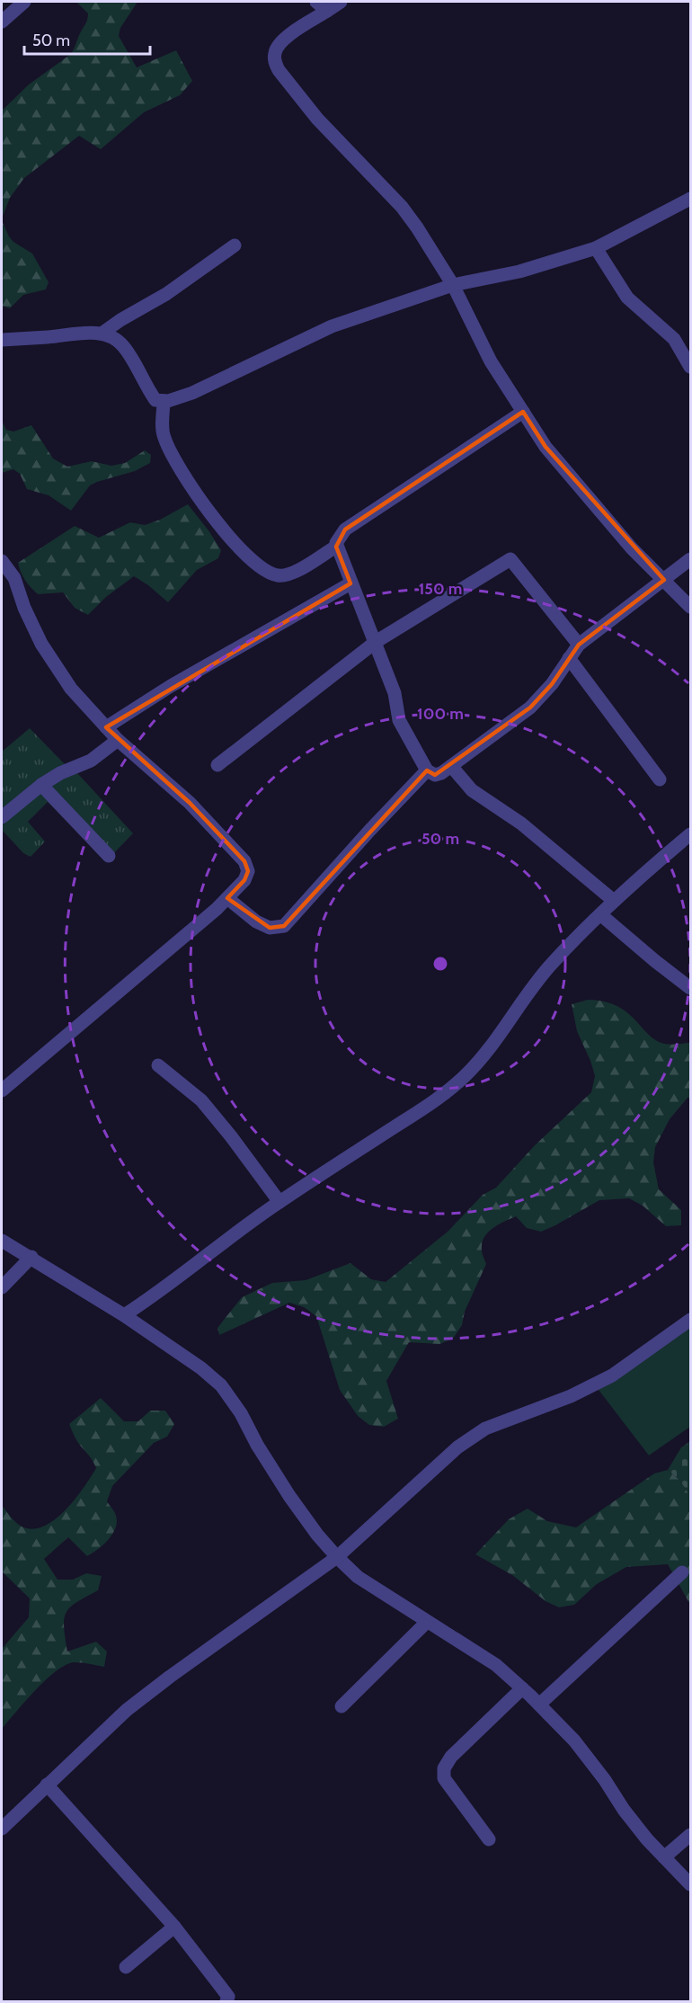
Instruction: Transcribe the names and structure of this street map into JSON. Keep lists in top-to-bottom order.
{
  "scale_bar": "50 m",
  "rings": ["150 m", "100 m", "50 m"]
}
